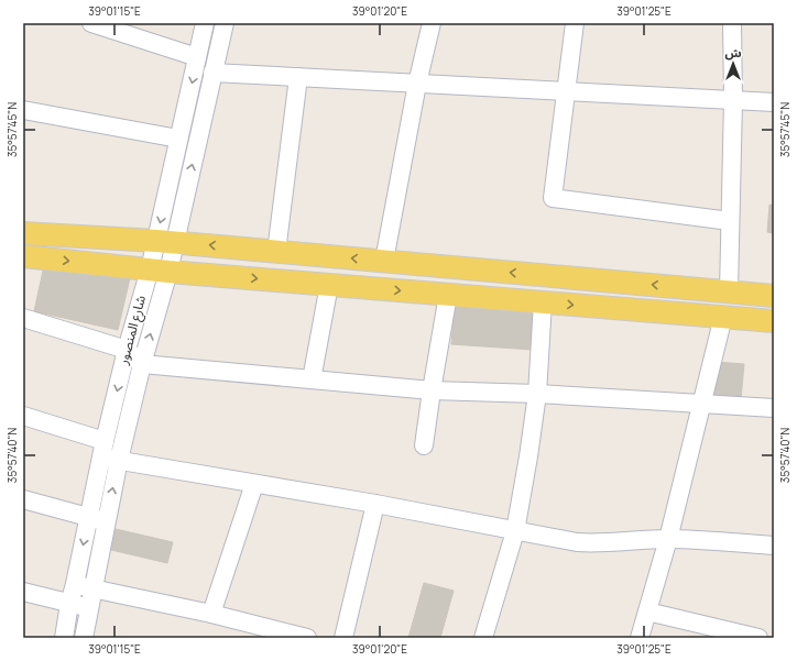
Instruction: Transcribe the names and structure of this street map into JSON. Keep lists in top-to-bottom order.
{
  "streets": {
    "street": ["شارع المنصور"]
  },
  "north": "top",
  "coordinates": [
    "39°01'15\"E",
    "39°01'20\"E",
    "39°01'25\"E",
    "35°57'45\"N",
    "35°57'40\"N"
  ]
}
